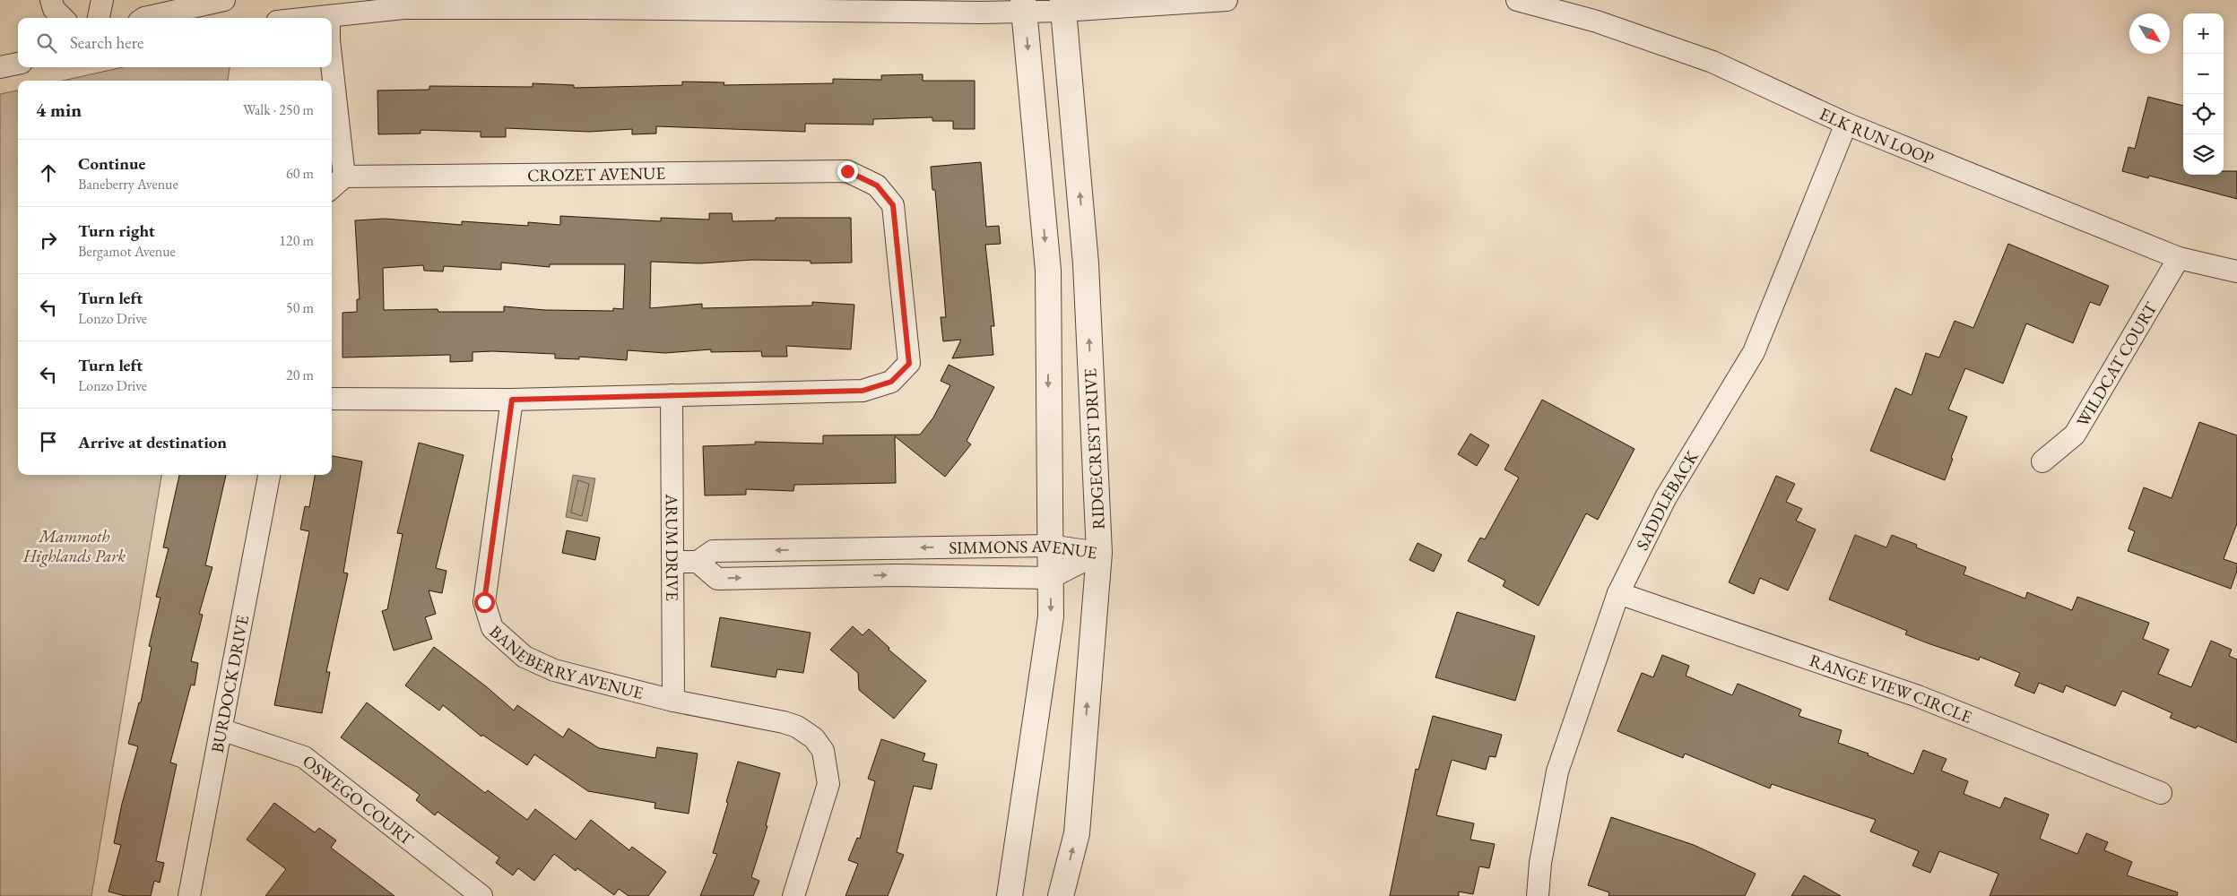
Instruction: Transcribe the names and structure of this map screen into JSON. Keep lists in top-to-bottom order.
{
  "streets": {
    "street": [
      "ELK RUN LOOP",
      "CROZET AVENUE",
      "WILDCAT COURT",
      "RIDGECREST DRIVE",
      "SADDLEBACK",
      "ARUM DRIVE",
      "SIMMONS AVENUE",
      "BANEBERRY AVENUE",
      "BURDOCK DRIVE",
      "RANGE VIEW CIRCLE",
      "OSWEGO COURT"
    ]
  },
  "crossings": [
    ["ELK RUN LOOP", "WILDCAT COURT"],
    ["ELK RUN LOOP", "SADDLEBACK"],
    ["CROZET AVENUE", "ARUM DRIVE"],
    ["RIDGECREST DRIVE", "SIMMONS AVENUE"],
    ["SADDLEBACK", "RANGE VIEW CIRCLE"],
    ["ARUM DRIVE", "SIMMONS AVENUE"],
    ["ARUM DRIVE", "BANEBERRY AVENUE"],
    ["BURDOCK DRIVE", "OSWEGO COURT"]
  ],
  "parks": ["Mammoth Highlands Park"],
  "north": "bottom right",
  "page": {
    "map_buttons": ["+", "−"],
    "search": "Search here",
    "heading": ["4 min", "Walk · 250 m"],
    "list": [
      ["Continue", "Baneberry Avenue", "60 m"],
      ["Turn right", "Bergamot Avenue", "120 m"],
      ["Turn left", "Lonzo Drive", "50 m"],
      ["Turn left", "Lonzo Drive", "20 m"],
      "Arrive at destination"
    ]
  }
}
